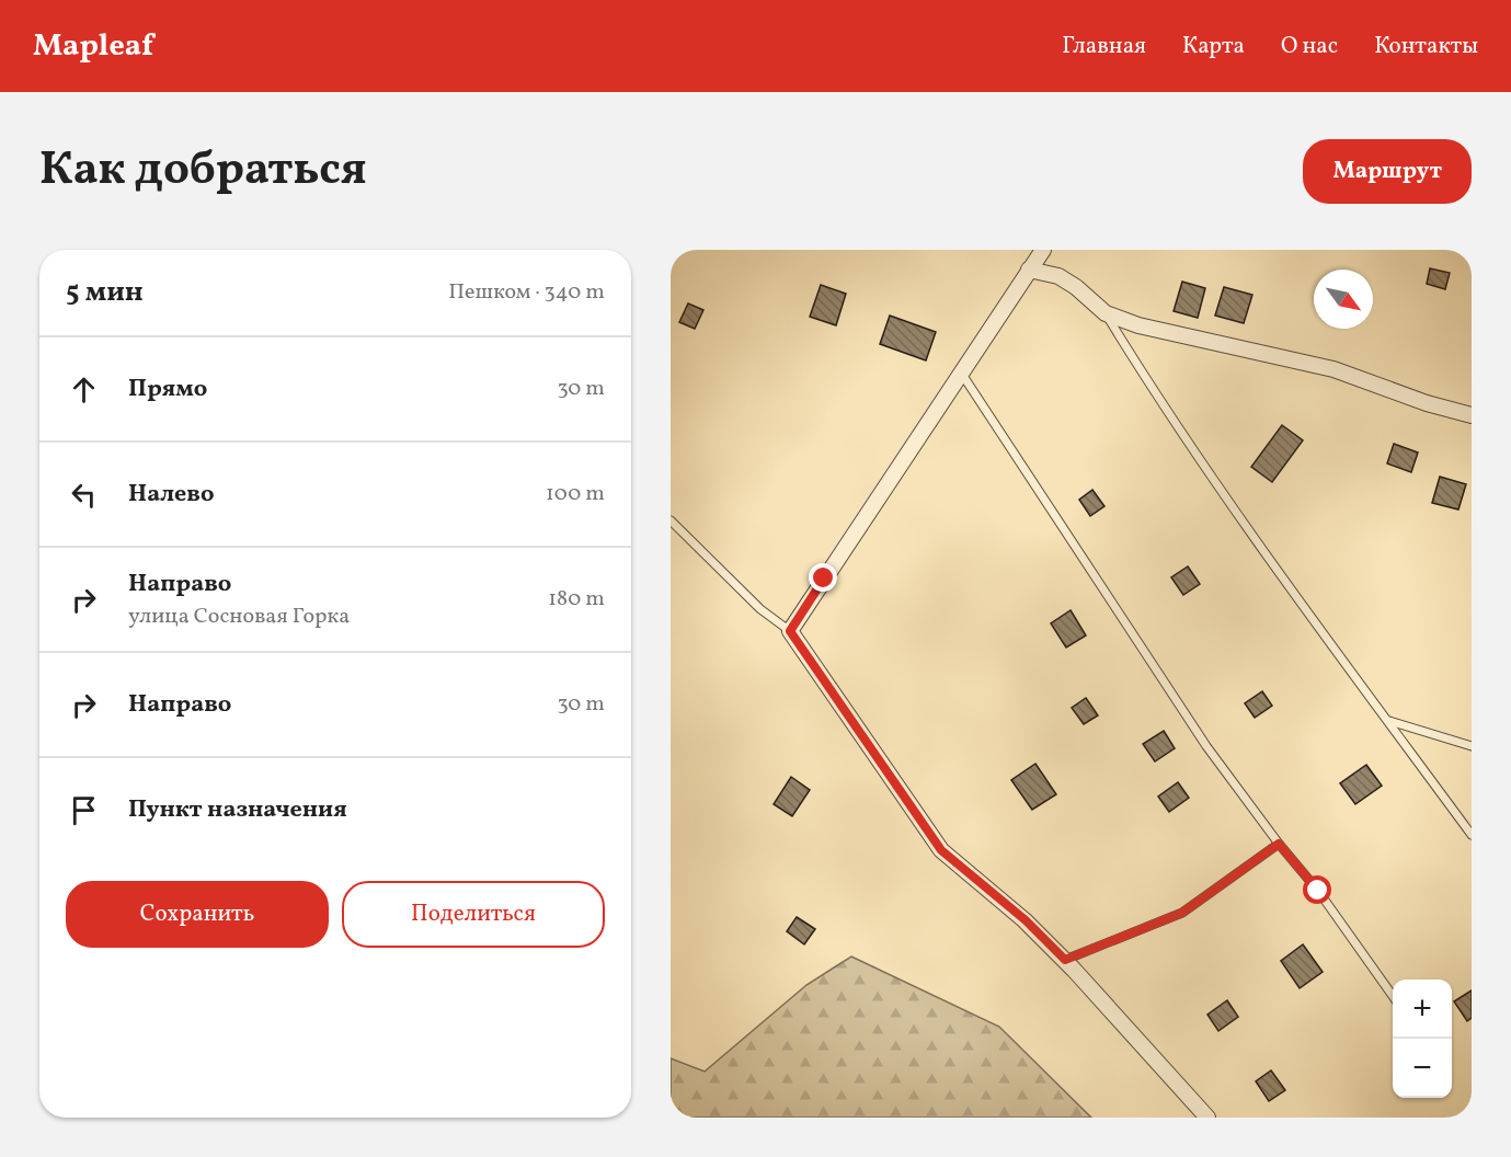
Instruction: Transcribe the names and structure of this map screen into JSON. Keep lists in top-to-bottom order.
{
  "north": "bottom right",
  "page": {
    "header": "Mapleaf",
    "nav": [
      "Главная",
      "Карта",
      "О нас",
      "Контакты"
    ],
    "title": "Как добраться",
    "buttons": [
      "Маршрут",
      ["Сохранить", "Поделиться"]
    ],
    "heading": ["5 мин", "Пешком · 340 m"],
    "list": [
      ["Прямо", "30 m"],
      ["Налево", "100 m"],
      ["Направо", "улица Сосновая Горка", "180 m"],
      ["Направо", "30 m"],
      "Пункт назначения"
    ],
    "map_buttons": ["+", "−"]
  }
}
